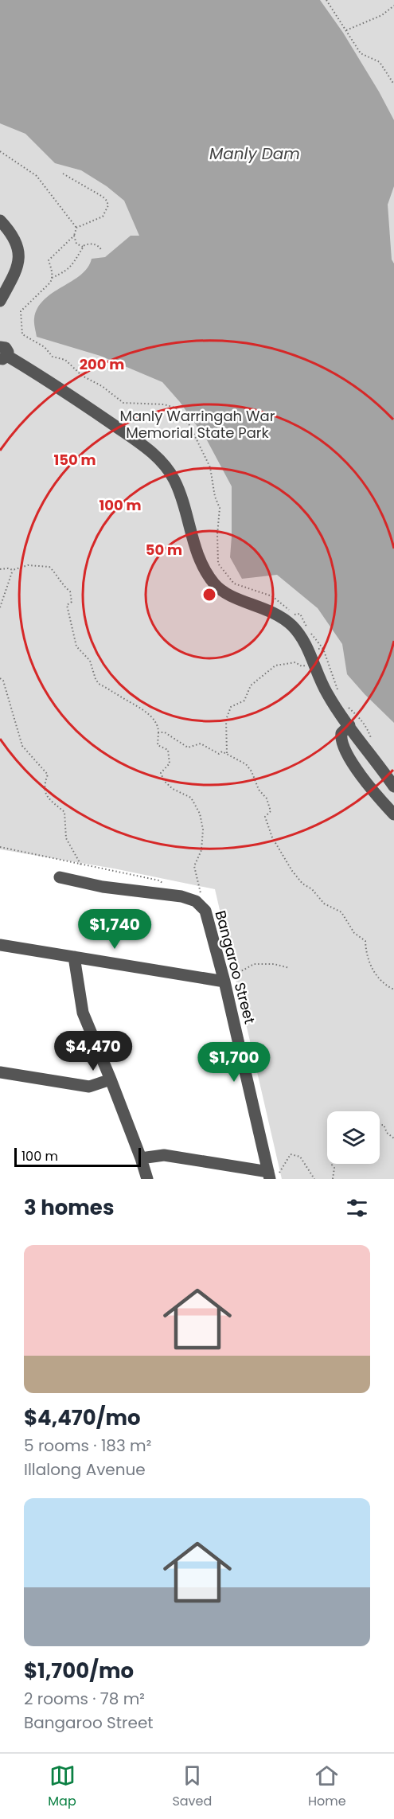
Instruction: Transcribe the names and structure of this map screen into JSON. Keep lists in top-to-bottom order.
{
  "streets": {
    "street": ["Bangaroo Street"]
  },
  "water": ["Manly Dam"],
  "parks": ["Manly Warringah War Memorial State Park"],
  "scale_bar": "100 m",
  "page": {
    "price": ["$1,740", "$4,470", "$1,700"],
    "scale": "100 m",
    "heading": "3 homes",
    "list": [
      {
        "name": "$4,470/mo",
        "note": "5 rooms · 183 m² · Illalong Avenue"
      },
      {
        "name": "$1,700/mo",
        "note": "2 rooms · 78 m² · Bangaroo Street"
      }
    ],
    "tabs": ["Map", "Saved", "Home"]
  },
  "rings": [
    "200 m",
    "150 m",
    "100 m",
    "50 m"
  ]
}
